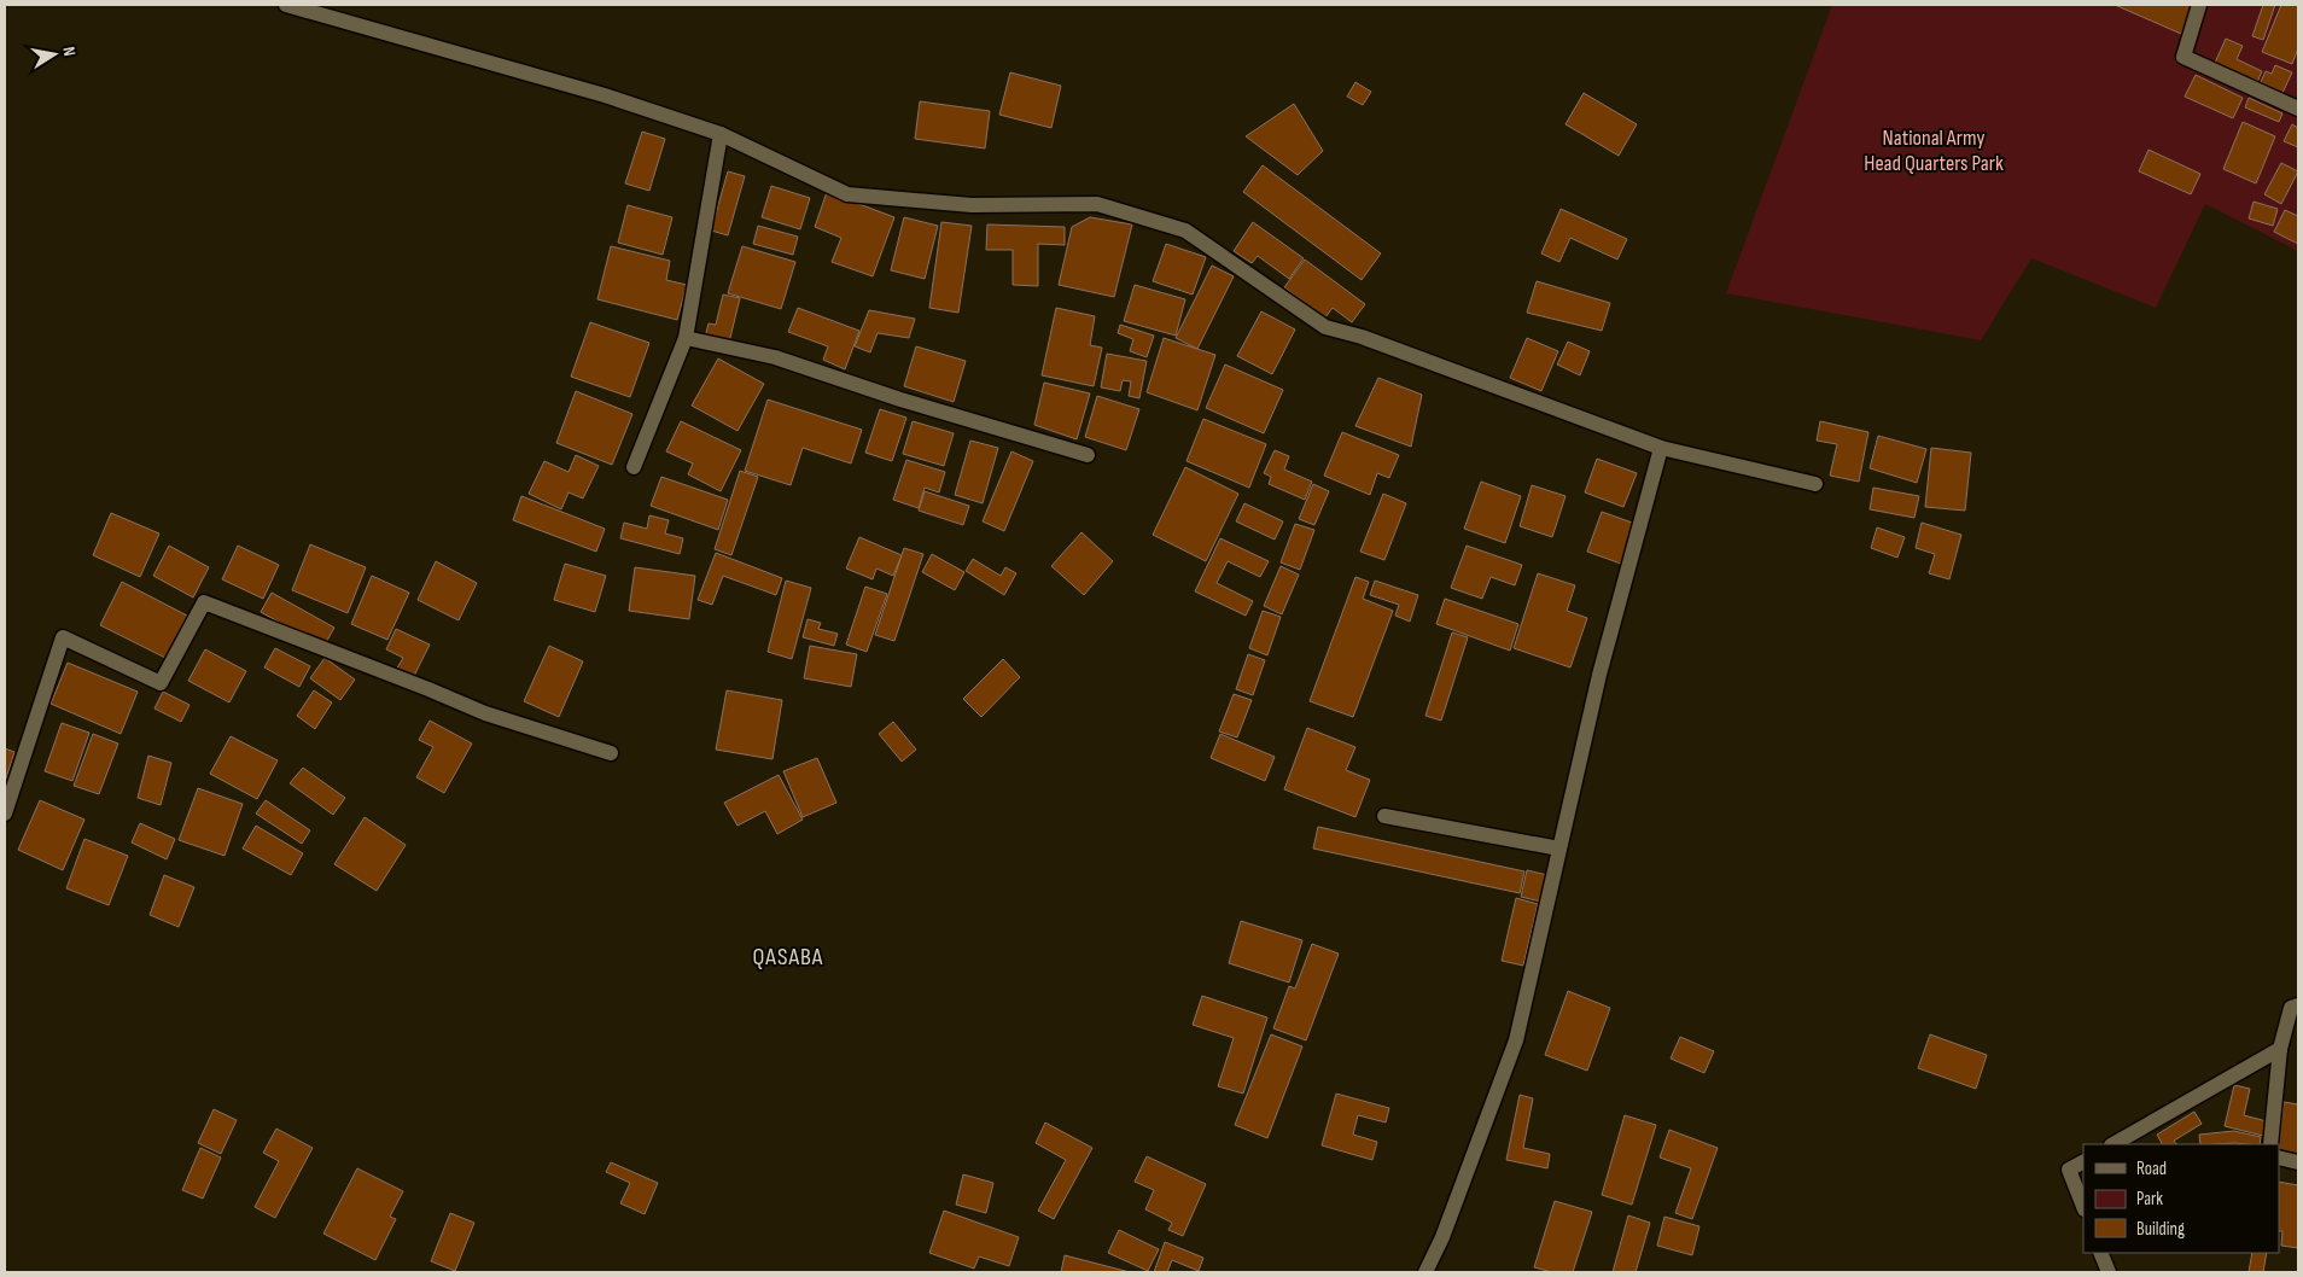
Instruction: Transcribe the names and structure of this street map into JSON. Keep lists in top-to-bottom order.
{
  "districts": ["QASABA"],
  "parks": ["National Army Head Quarters Park"],
  "legend": ["Road", "Park", "Building"],
  "north": "right"
}
